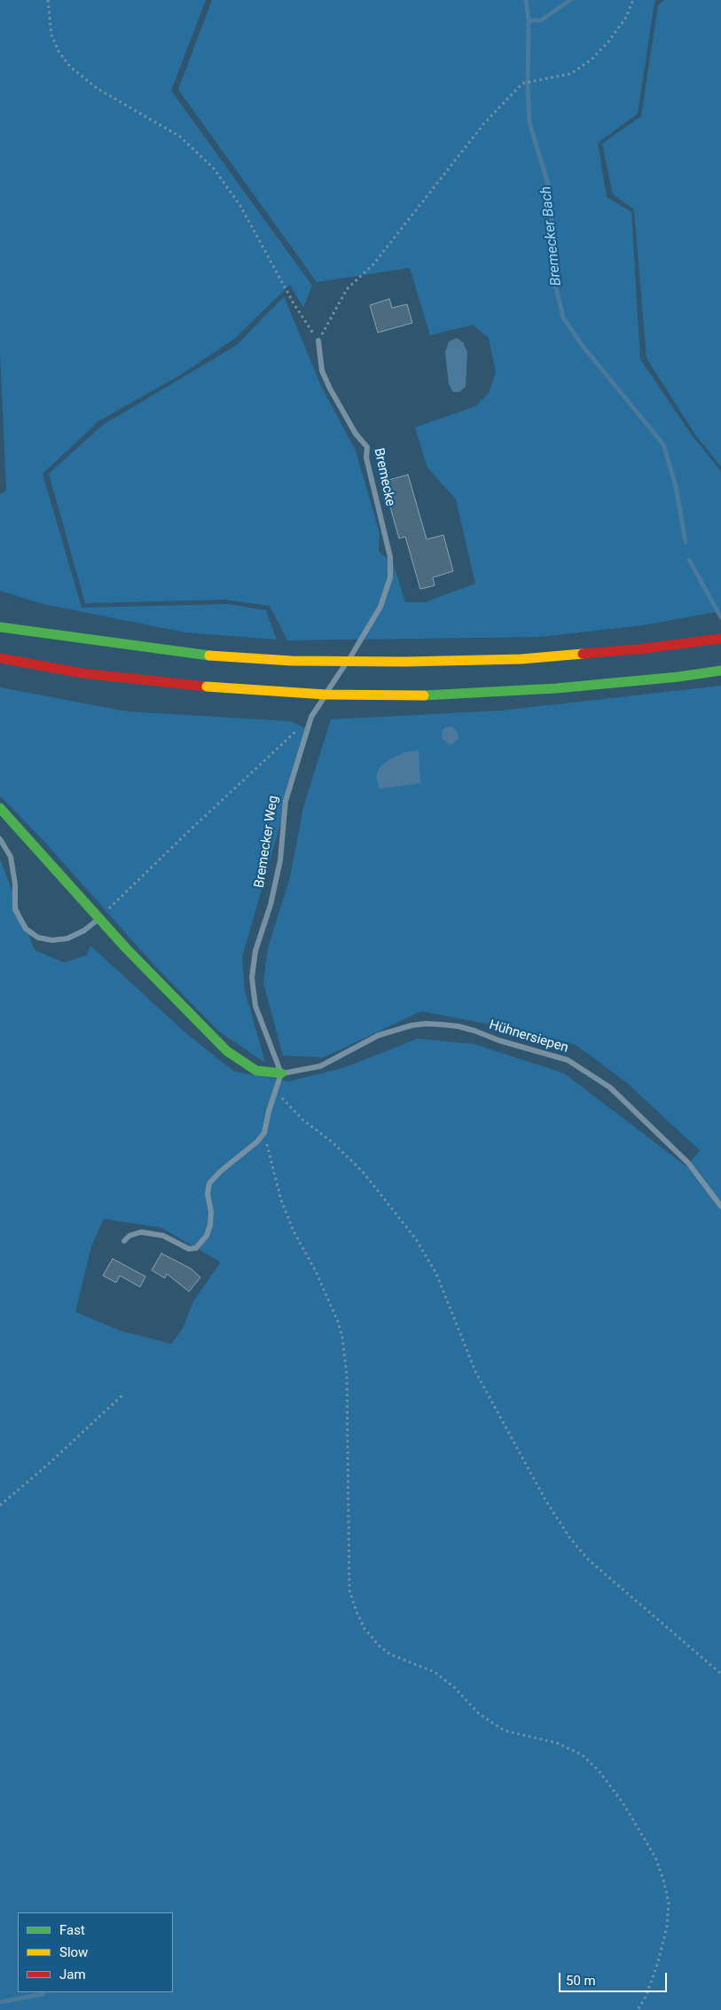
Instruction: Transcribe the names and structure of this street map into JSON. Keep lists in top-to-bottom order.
{
  "streets": {
    "lane": ["Bremecke", "Bremecker Weg", "Hühnersiepen"]
  },
  "crossings": [
    ["Bremecke", "Bremecker Weg"],
    ["Bremecker Weg", "Hühnersiepen"]
  ],
  "water": ["Bremecker Bach"],
  "legend": ["Fast", "Slow", "Jam"],
  "scale_bar": "50 m"
}
